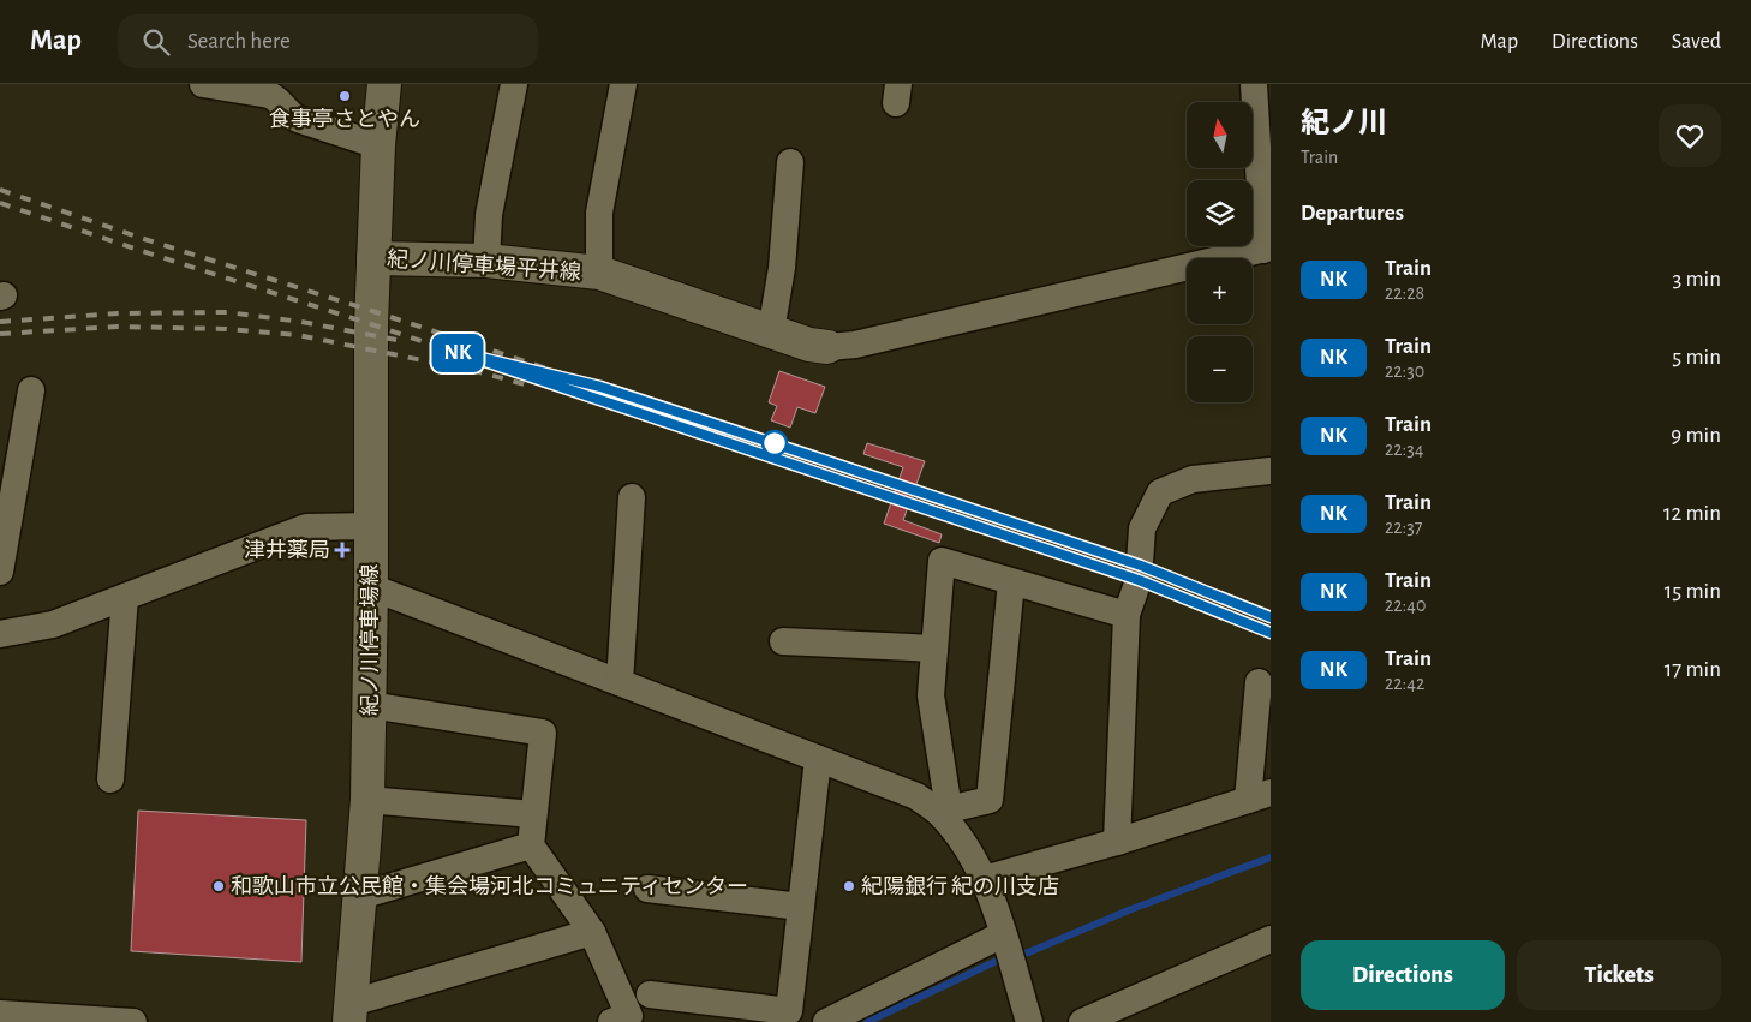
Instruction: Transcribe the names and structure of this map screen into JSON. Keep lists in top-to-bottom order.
{
  "streets": {
    "main road": ["紀ノ川停車場平井線", "紀ノ川停車場線"]
  },
  "crossings": [
    ["紀ノ川停車場平井線", "紀ノ川停車場線"]
  ],
  "places": {
    "other": ["食事亭さとやん", "和歌山市立公民館・集会場河北コミュニティセンター", "紀陽銀行 紀の川支店"],
    "health": ["津井薬局"]
  },
  "north": "top",
  "page": {
    "header": "Map",
    "search": "Search here",
    "nav": ["Map", "Directions", "Saved"],
    "on_map": "NK",
    "heading": [
      ["紀ノ川", "Train"],
      "Departures"
    ],
    "map_buttons": ["+", "−"],
    "list": [
      {
        "mark": "NK",
        "name": "Train",
        "note": "22:28",
        "value": "3 min"
      },
      {
        "mark": "NK",
        "name": "Train",
        "note": "22:30",
        "value": "5 min"
      },
      {
        "mark": "NK",
        "name": "Train",
        "note": "22:34",
        "value": "9 min"
      },
      {
        "mark": "NK",
        "name": "Train",
        "note": "22:37",
        "value": "12 min"
      },
      {
        "mark": "NK",
        "name": "Train",
        "note": "22:40",
        "value": "15 min"
      },
      {
        "mark": "NK",
        "name": "Train",
        "note": "22:42",
        "value": "17 min"
      }
    ],
    "buttons": ["Directions", "Tickets"]
  }
}
